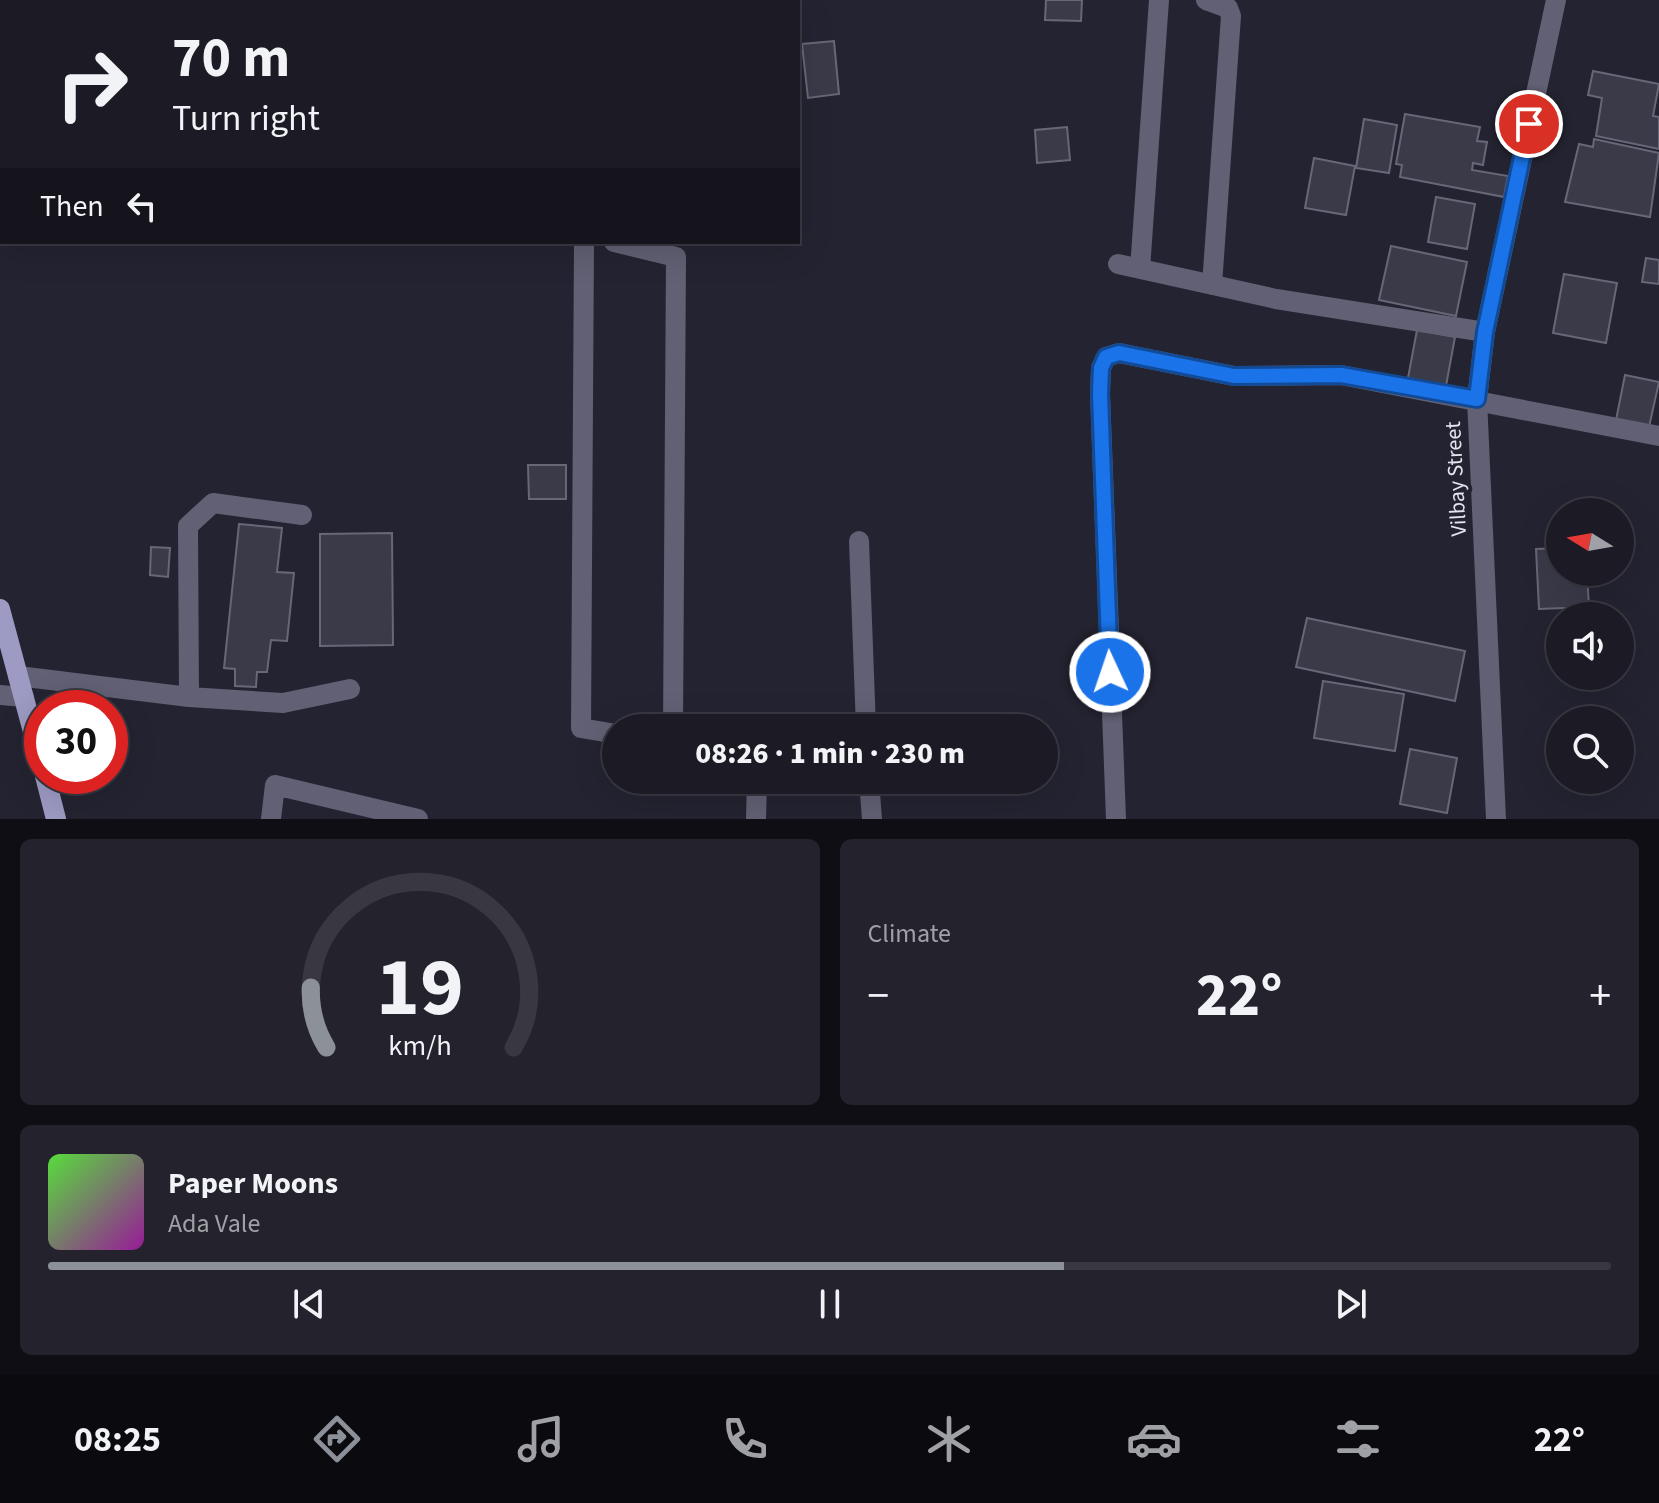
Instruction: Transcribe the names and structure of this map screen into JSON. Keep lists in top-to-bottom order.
{
  "streets": {
    "street": ["Vilbay Street"]
  },
  "north": "left",
  "page": {
    "turn": ["70 m", "Turn right"],
    "then": "Then",
    "limit": "30",
    "trip": "08:26 · 1 min · 230 m",
    "tile": "Climate",
    "heat": ["−", "22°", "+"],
    "song": ["Paper Moons", "Ada Vale"],
    "tabs": ["08:25", "22°"],
    "gauge": ["19", "km/h"]
  }
}
